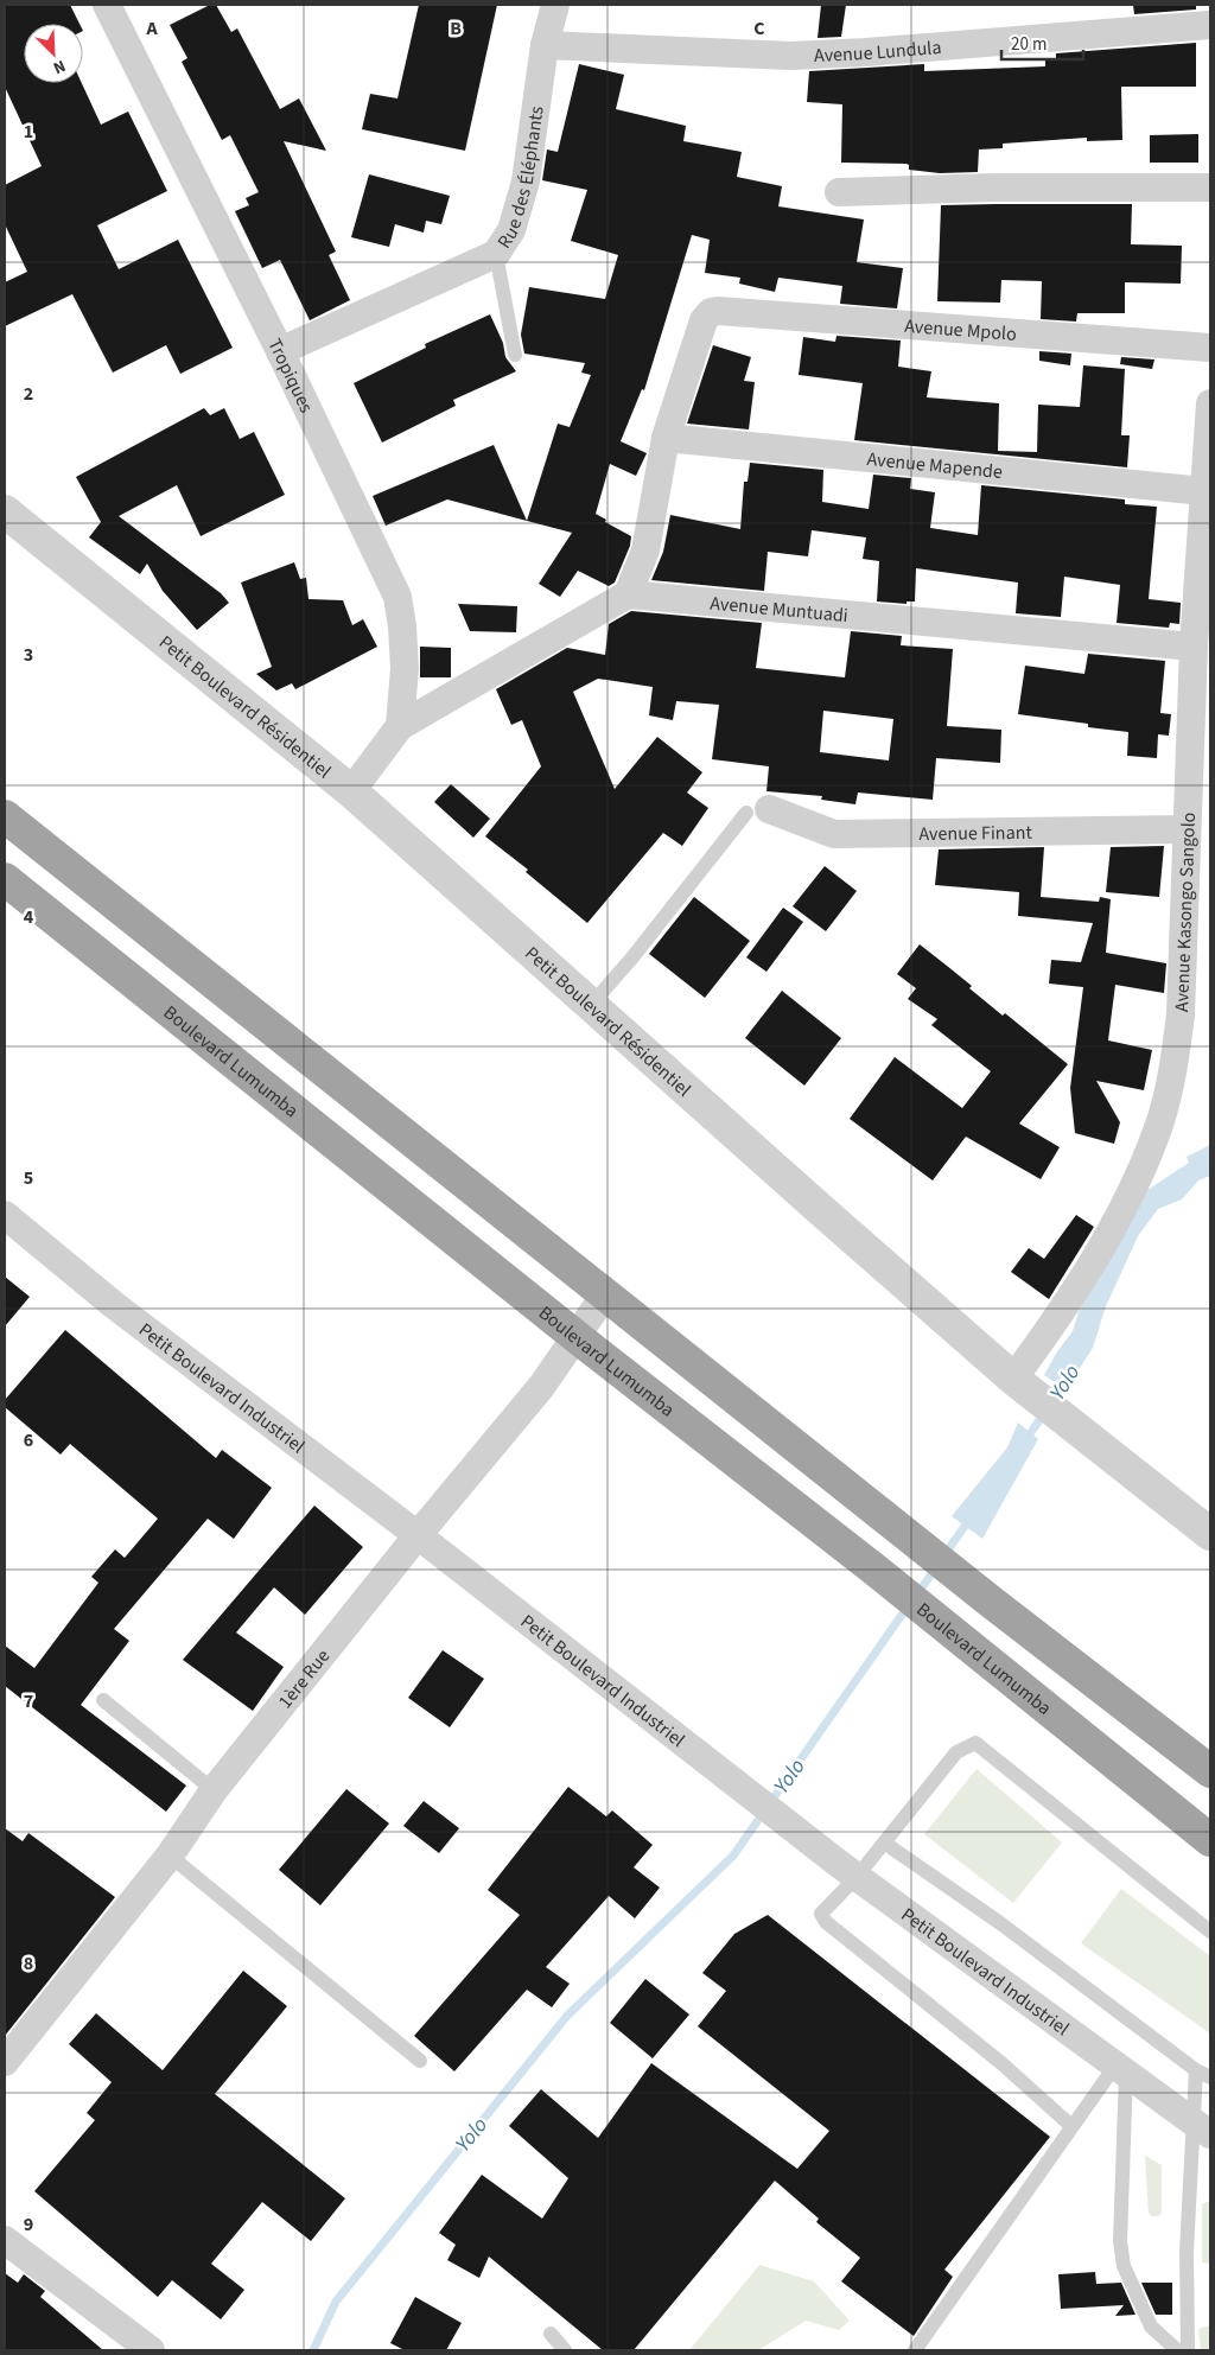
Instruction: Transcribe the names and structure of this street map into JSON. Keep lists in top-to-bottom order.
{
  "streets": {
    "highway": ["Boulevard Lumumba"],
    "street": [
      "Avenue Lundula",
      "Rue des Éléphants",
      "Avenue Mpolo",
      "Tropiques",
      "Avenue Mapende",
      "Avenue Muntuadi",
      "Petit Boulevard Résidentiel",
      "Avenue Finant",
      "Avenue Kasongo Sangolo",
      "Petit Boulevard Industriel",
      "1ère Rue"
    ]
  },
  "crossings": [
    ["Avenue Lundula", "Rue des Éléphants"],
    ["Rue des Éléphants", "Tropiques"],
    ["Avenue Mpolo", "Avenue Mapende"],
    ["Avenue Mapende", "Avenue Kasongo Sangolo"],
    ["Avenue Muntuadi", "Avenue Kasongo Sangolo"],
    ["Petit Boulevard Résidentiel", "Avenue Kasongo Sangolo"],
    ["Avenue Finant", "Avenue Kasongo Sangolo"],
    ["Boulevard Lumumba", "1ère Rue"],
    ["Petit Boulevard Industriel", "1ère Rue"]
  ],
  "water": ["Yolo"],
  "scale_bar": "20 m",
  "north": "bottom right",
  "grid": {
    "columns": ["A", "B", "C"],
    "rows": [
      "1",
      "2",
      "3",
      "4",
      "5",
      "6",
      "7",
      "8",
      "9"
    ]
  }
}
